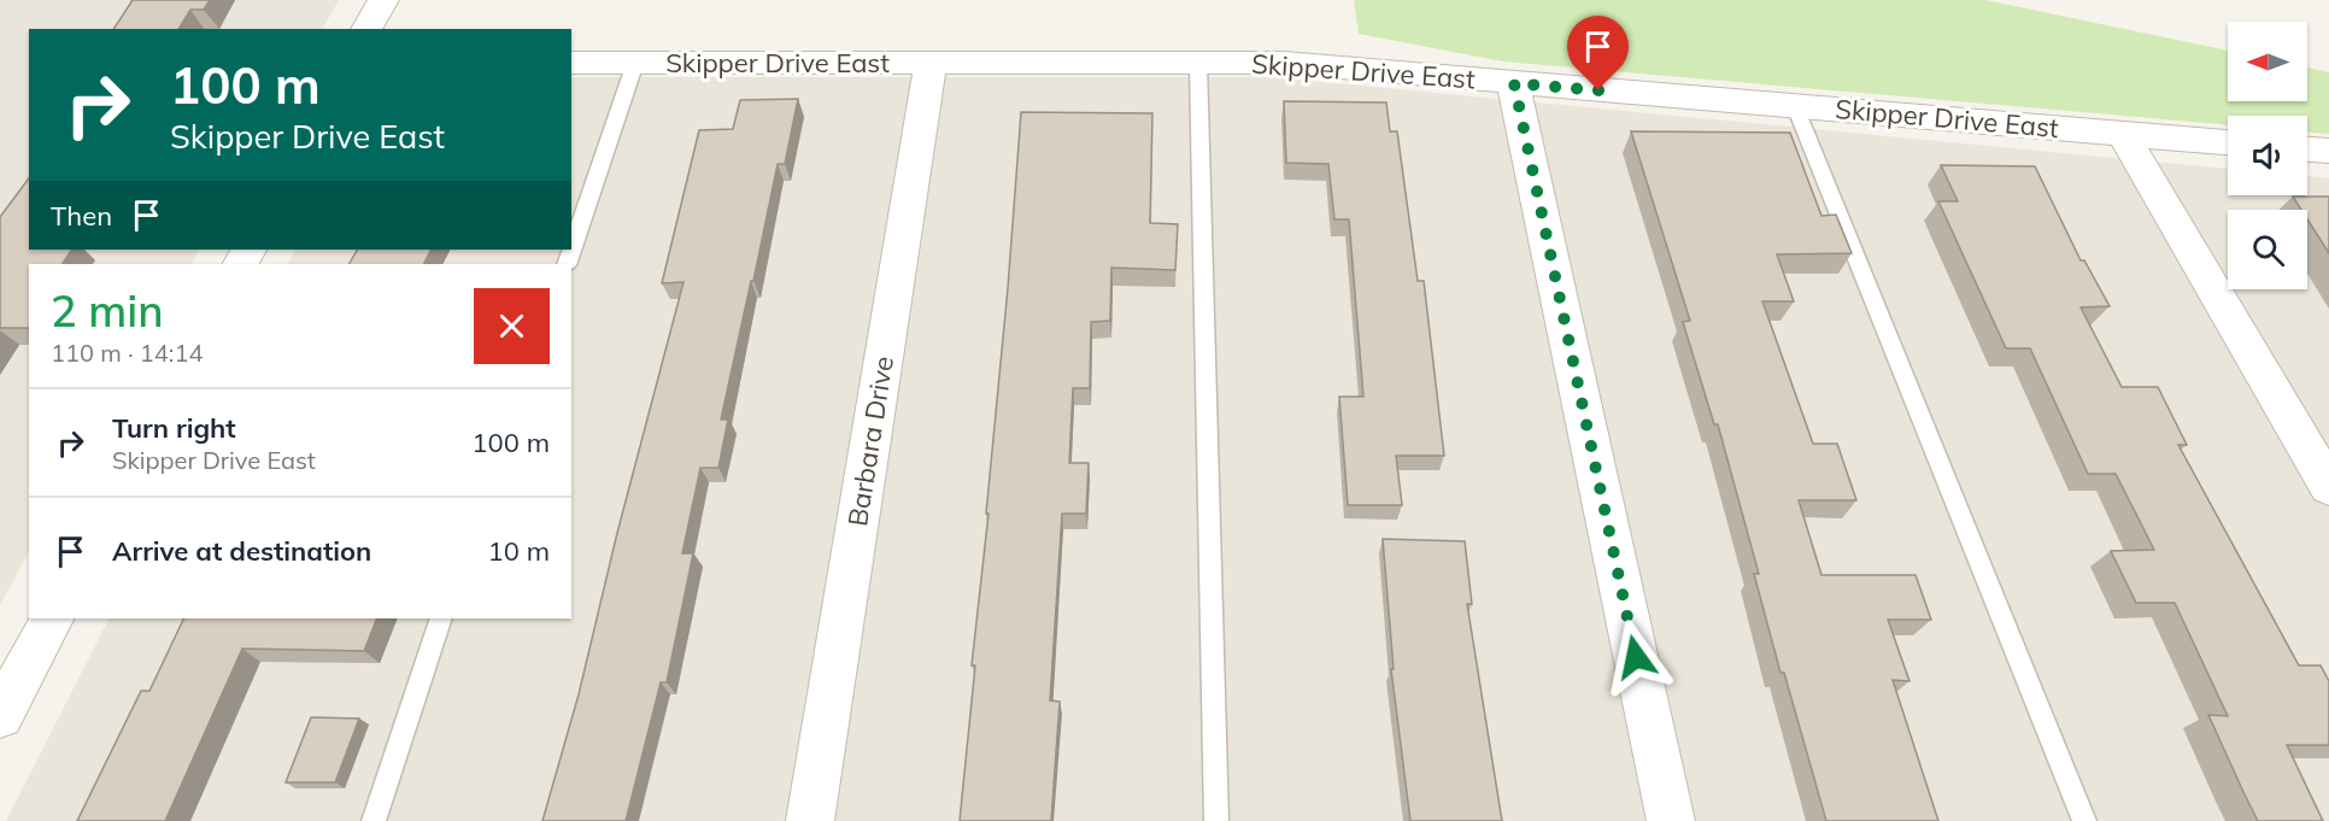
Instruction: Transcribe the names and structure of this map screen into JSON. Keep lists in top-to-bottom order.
{
  "streets": {
    "street": ["Skipper Drive East", "Barbara Drive"]
  },
  "crossings": [
    ["Skipper Drive East", "Barbara Drive"]
  ],
  "north": "left",
  "page": {
    "turn": ["100 m", "Skipper Drive East"],
    "then": "Then",
    "heading": ["2 min", "110 m · 14:14"],
    "list": [
      {
        "name": "Turn right",
        "note": "Skipper Drive East",
        "value": "100 m"
      },
      {
        "name": "Arrive at destination",
        "value": "10 m"
      }
    ]
  }
}
